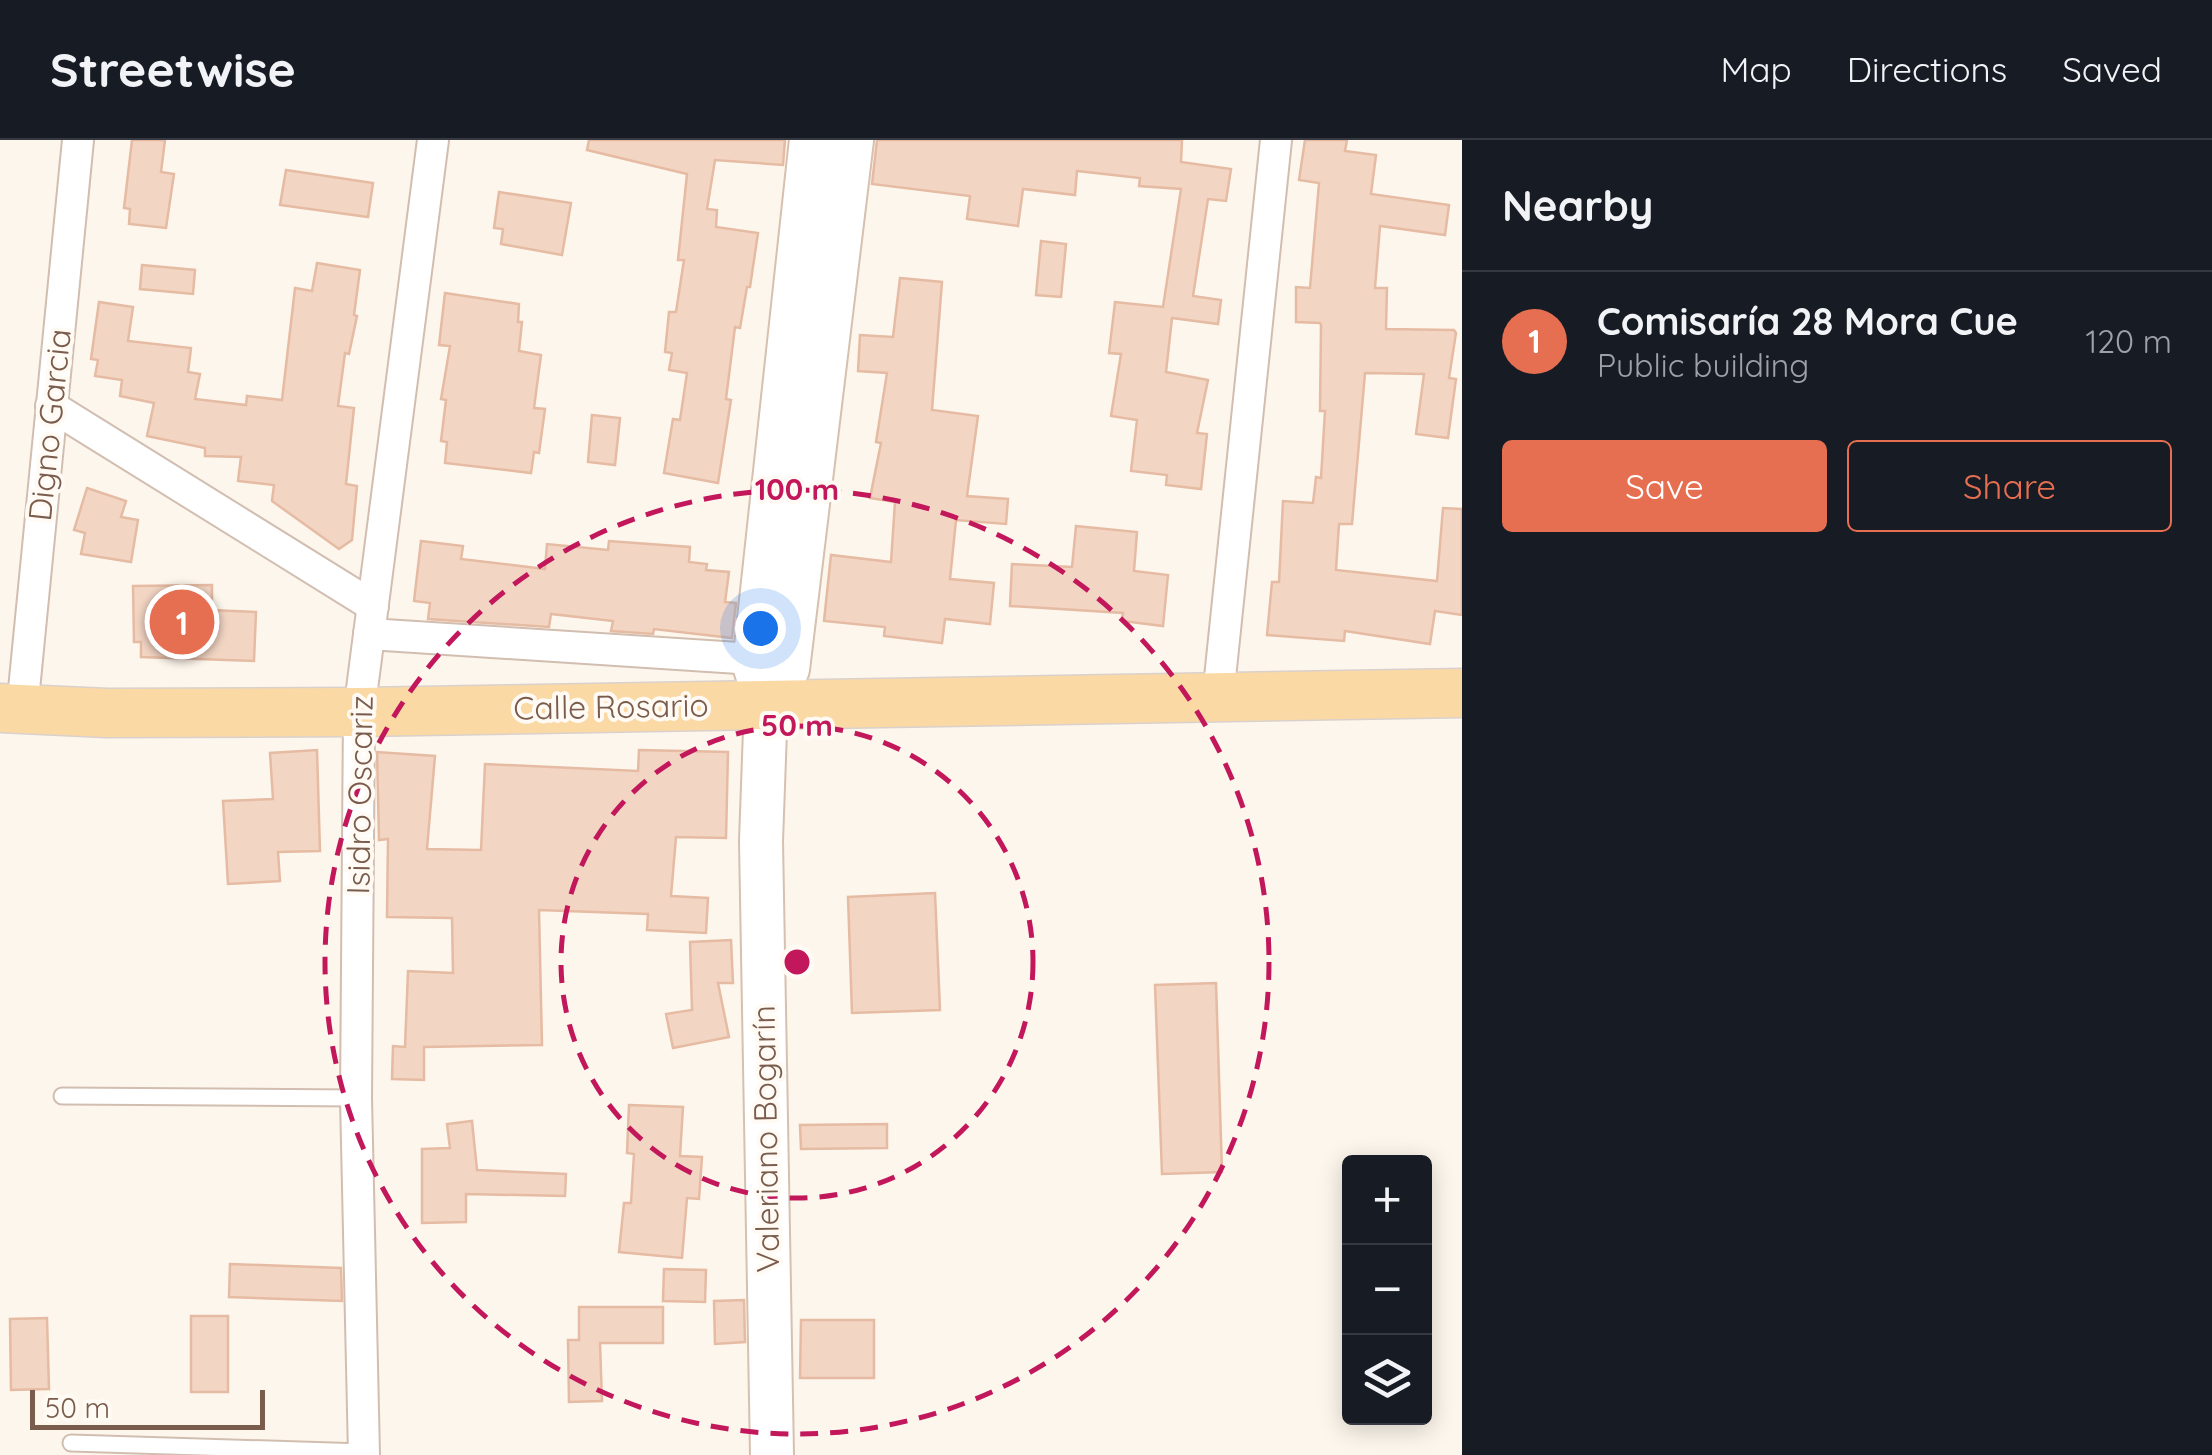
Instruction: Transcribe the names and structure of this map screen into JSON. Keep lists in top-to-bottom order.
{
  "streets": {
    "main road": ["Calle Rosario"],
    "street": ["Digno Garcia", "Isidro Oscariz", "Valeriano Bogarín"]
  },
  "crossings": [
    ["Digno Garcia", "Calle Rosario"],
    ["Calle Rosario", "Isidro Oscariz"],
    ["Calle Rosario", "Valeriano Bogarín"]
  ],
  "scale_bar": "50 m",
  "page": {
    "header": "Streetwise",
    "nav": ["Map", "Directions", "Saved"],
    "heading": "Nearby",
    "list": [
      {
        "mark": "1",
        "name": "Comisaría 28 Mora Cue",
        "note": "Public building",
        "value": "120 m"
      }
    ],
    "buttons": ["Save", "Share"],
    "pins": "1",
    "map_buttons": ["+", "−"],
    "scale": "50 m"
  },
  "rings": ["100 m", "50 m"]
}
